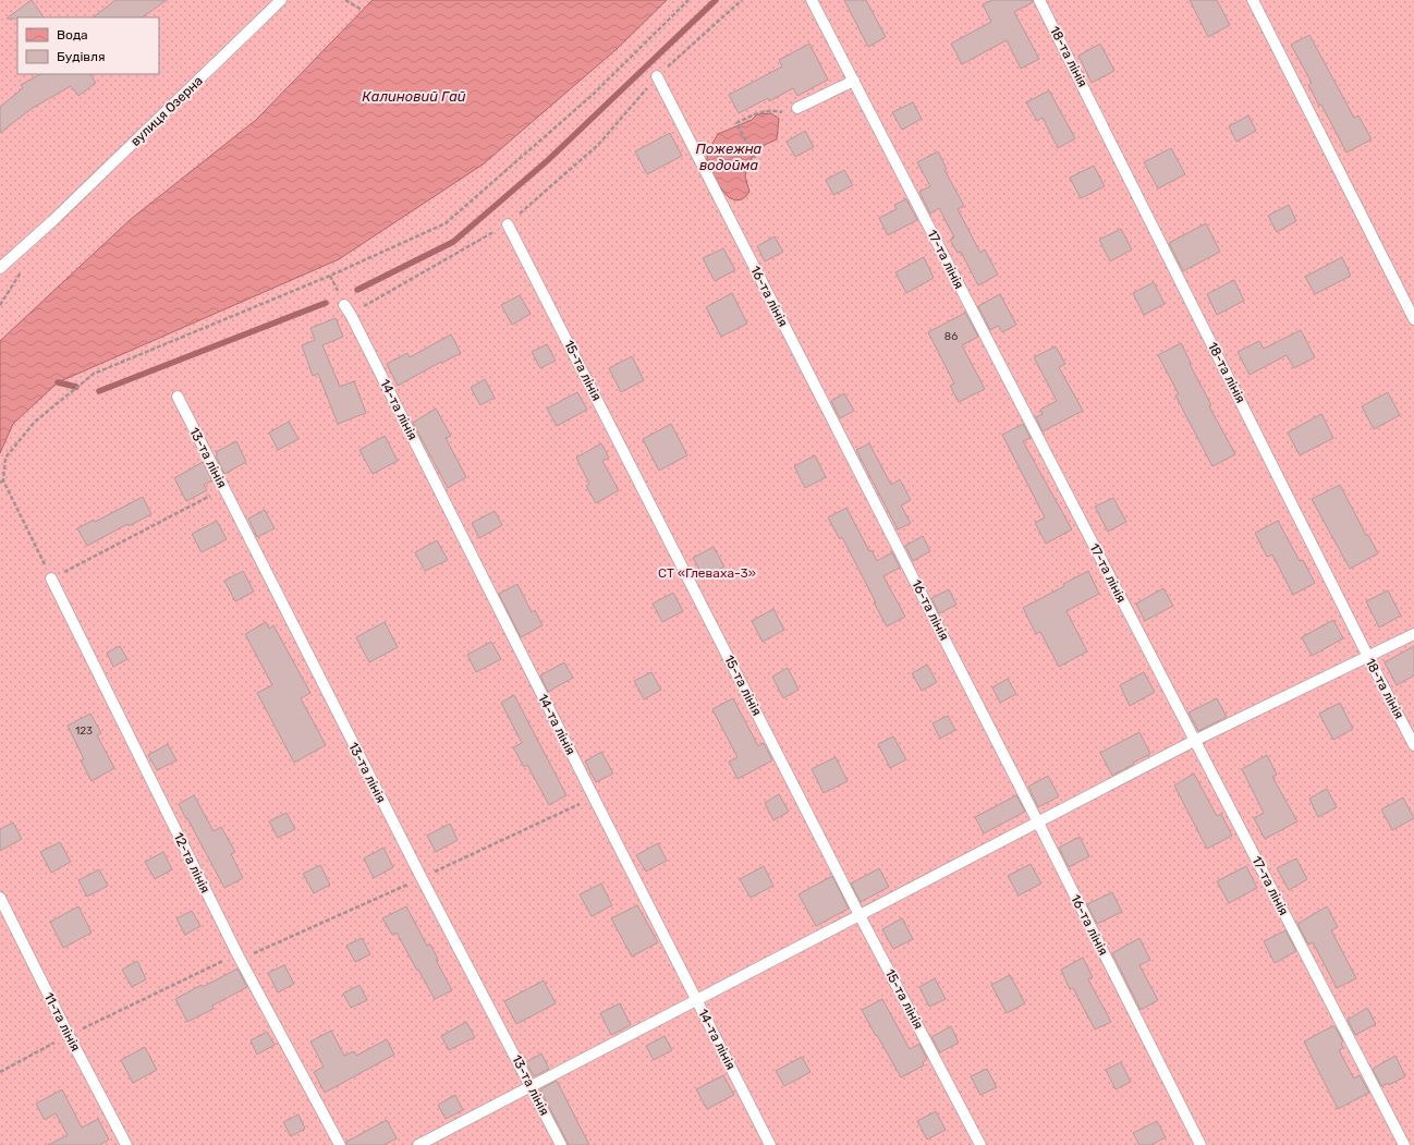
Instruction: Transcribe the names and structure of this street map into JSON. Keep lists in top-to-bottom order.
{
  "streets": {
    "lane": [
      "18-та лінія",
      "вулиця Озерна",
      "17-та лінія",
      "16-та лінія",
      "15-та лінія",
      "14-та лінія",
      "13-та лінія",
      "12-та лінія",
      "11-та лінія"
    ]
  },
  "water": ["Калиновий Гай", "Пожежна водойма"],
  "parks": ["СТ «Глеваха-3»"],
  "house_numbers": ["86", "123"],
  "legend": ["Вода", "Будівля"]
}
